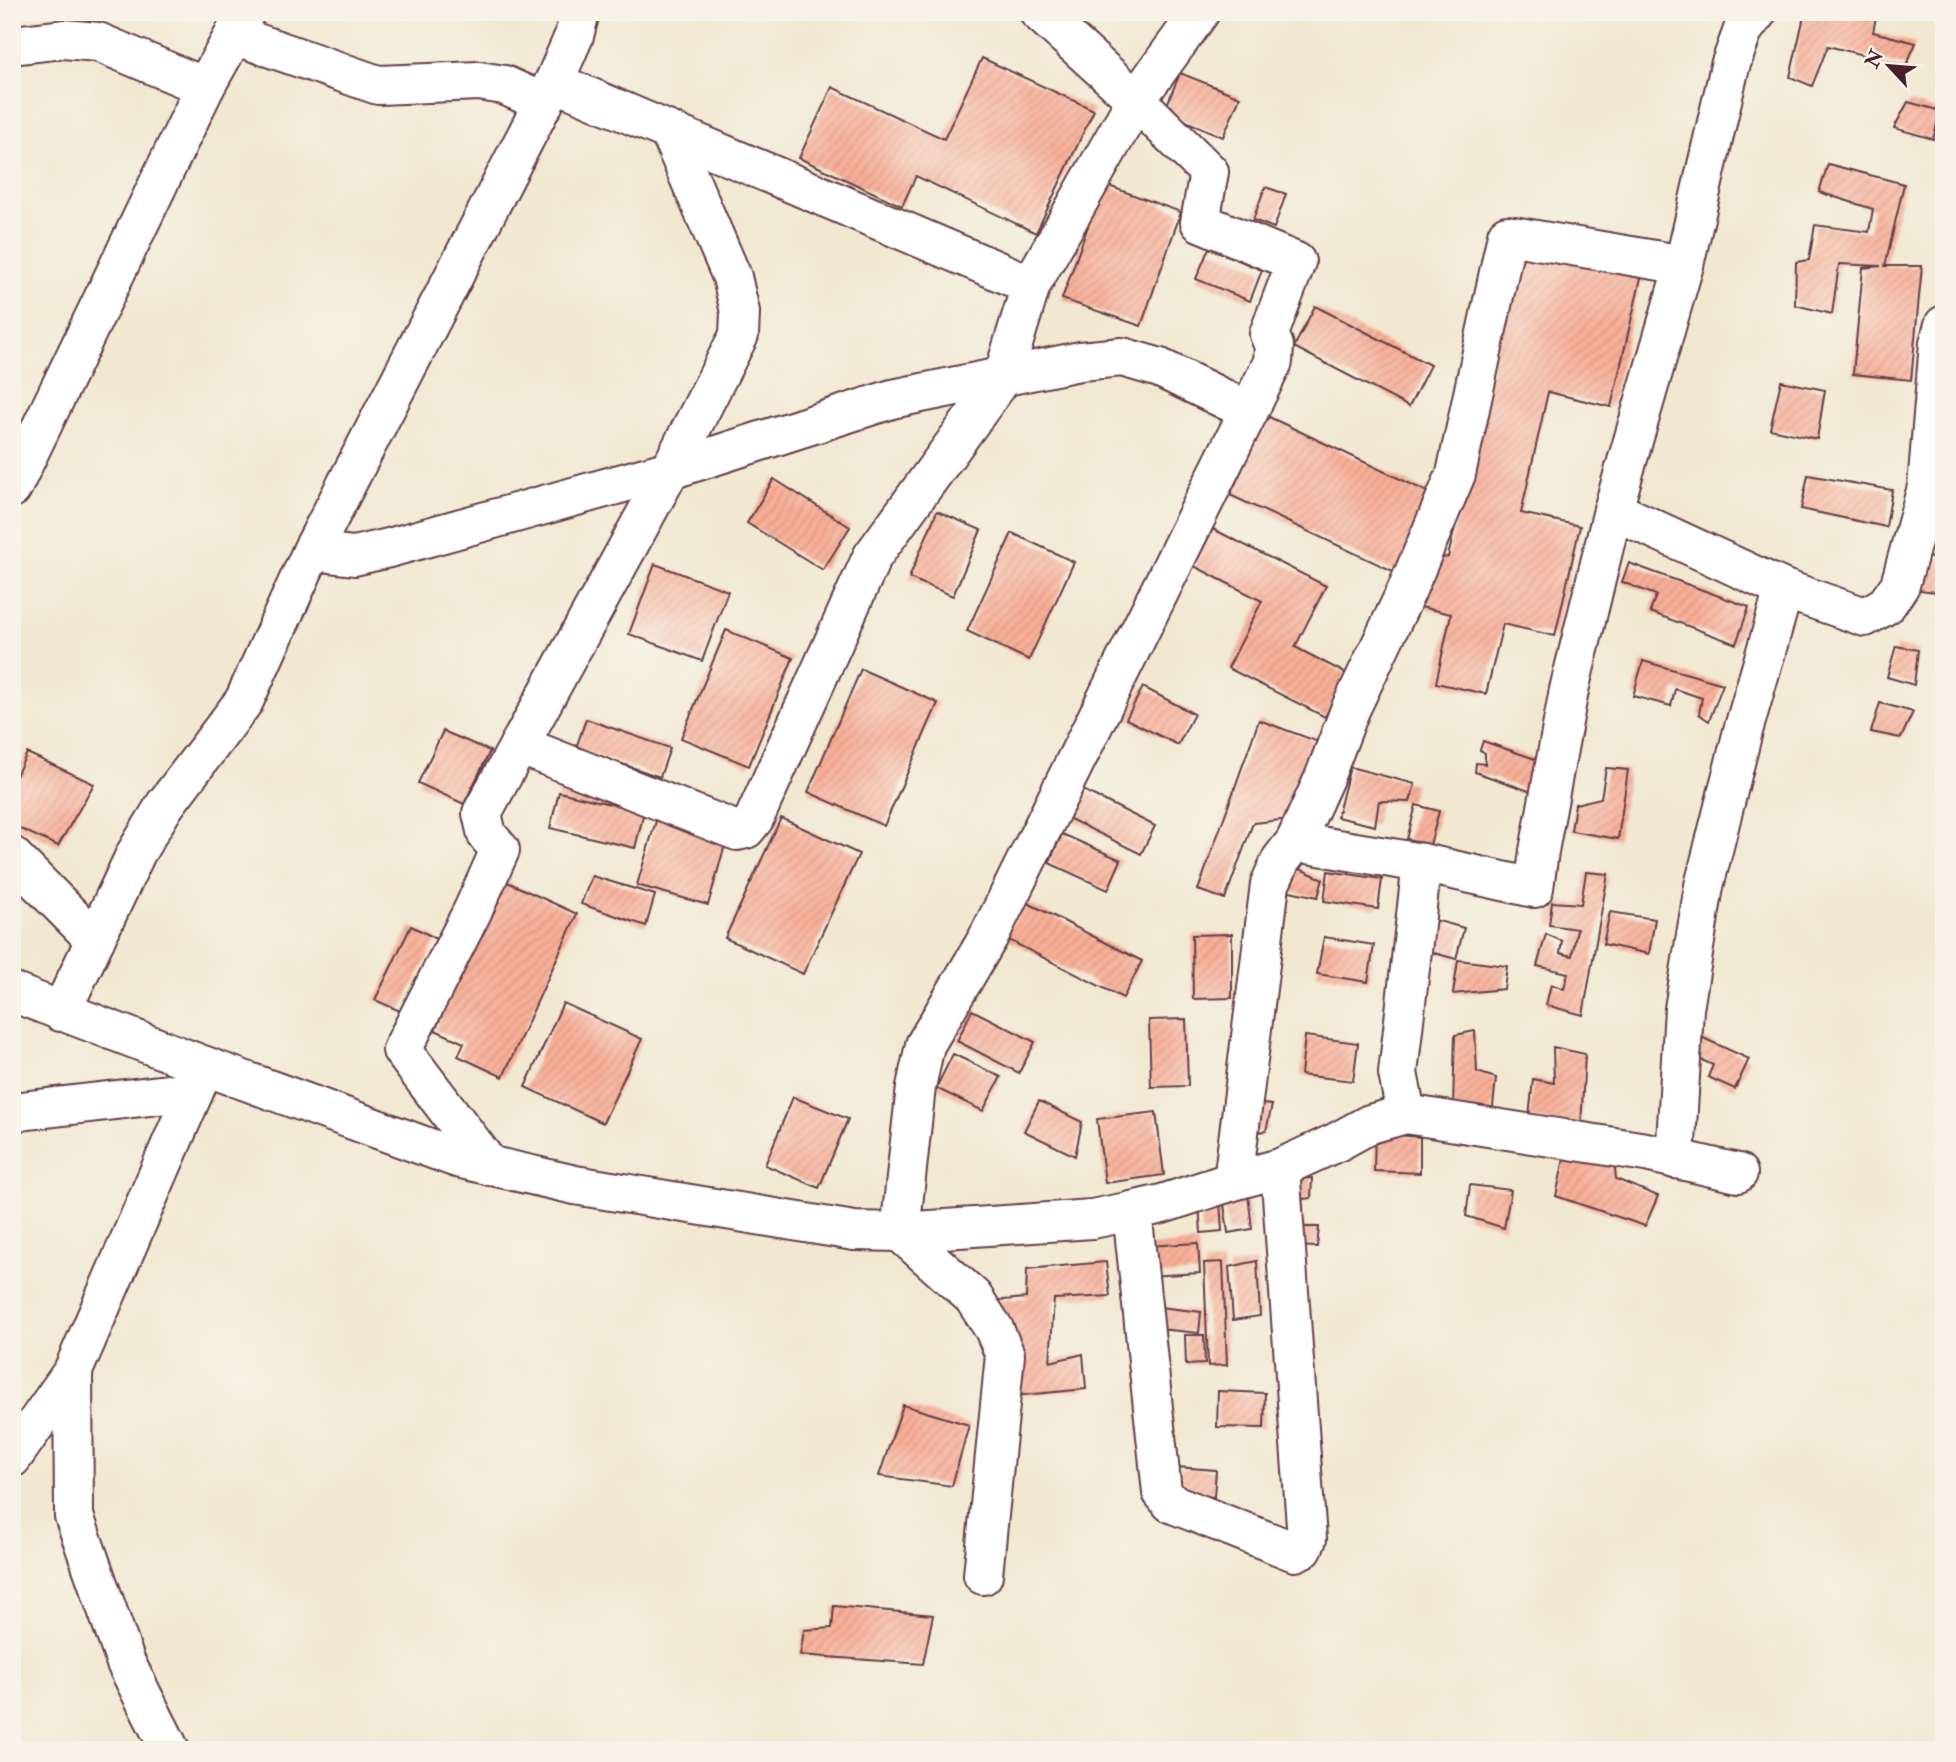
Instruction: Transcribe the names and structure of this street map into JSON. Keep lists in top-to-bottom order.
{
  "north": "top left"
}
